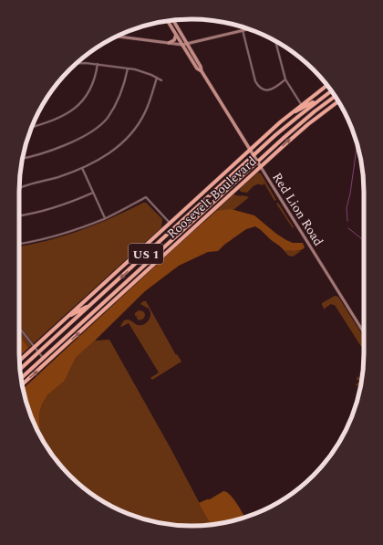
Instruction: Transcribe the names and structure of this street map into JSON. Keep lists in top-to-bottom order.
{
  "streets": {
    "highway": ["Roosevelt Boulevard", "US 1"],
    "main road": ["Red Lion Road"]
  },
  "crossings": [
    ["Roosevelt Boulevard", "Red Lion Road"]
  ]
}
